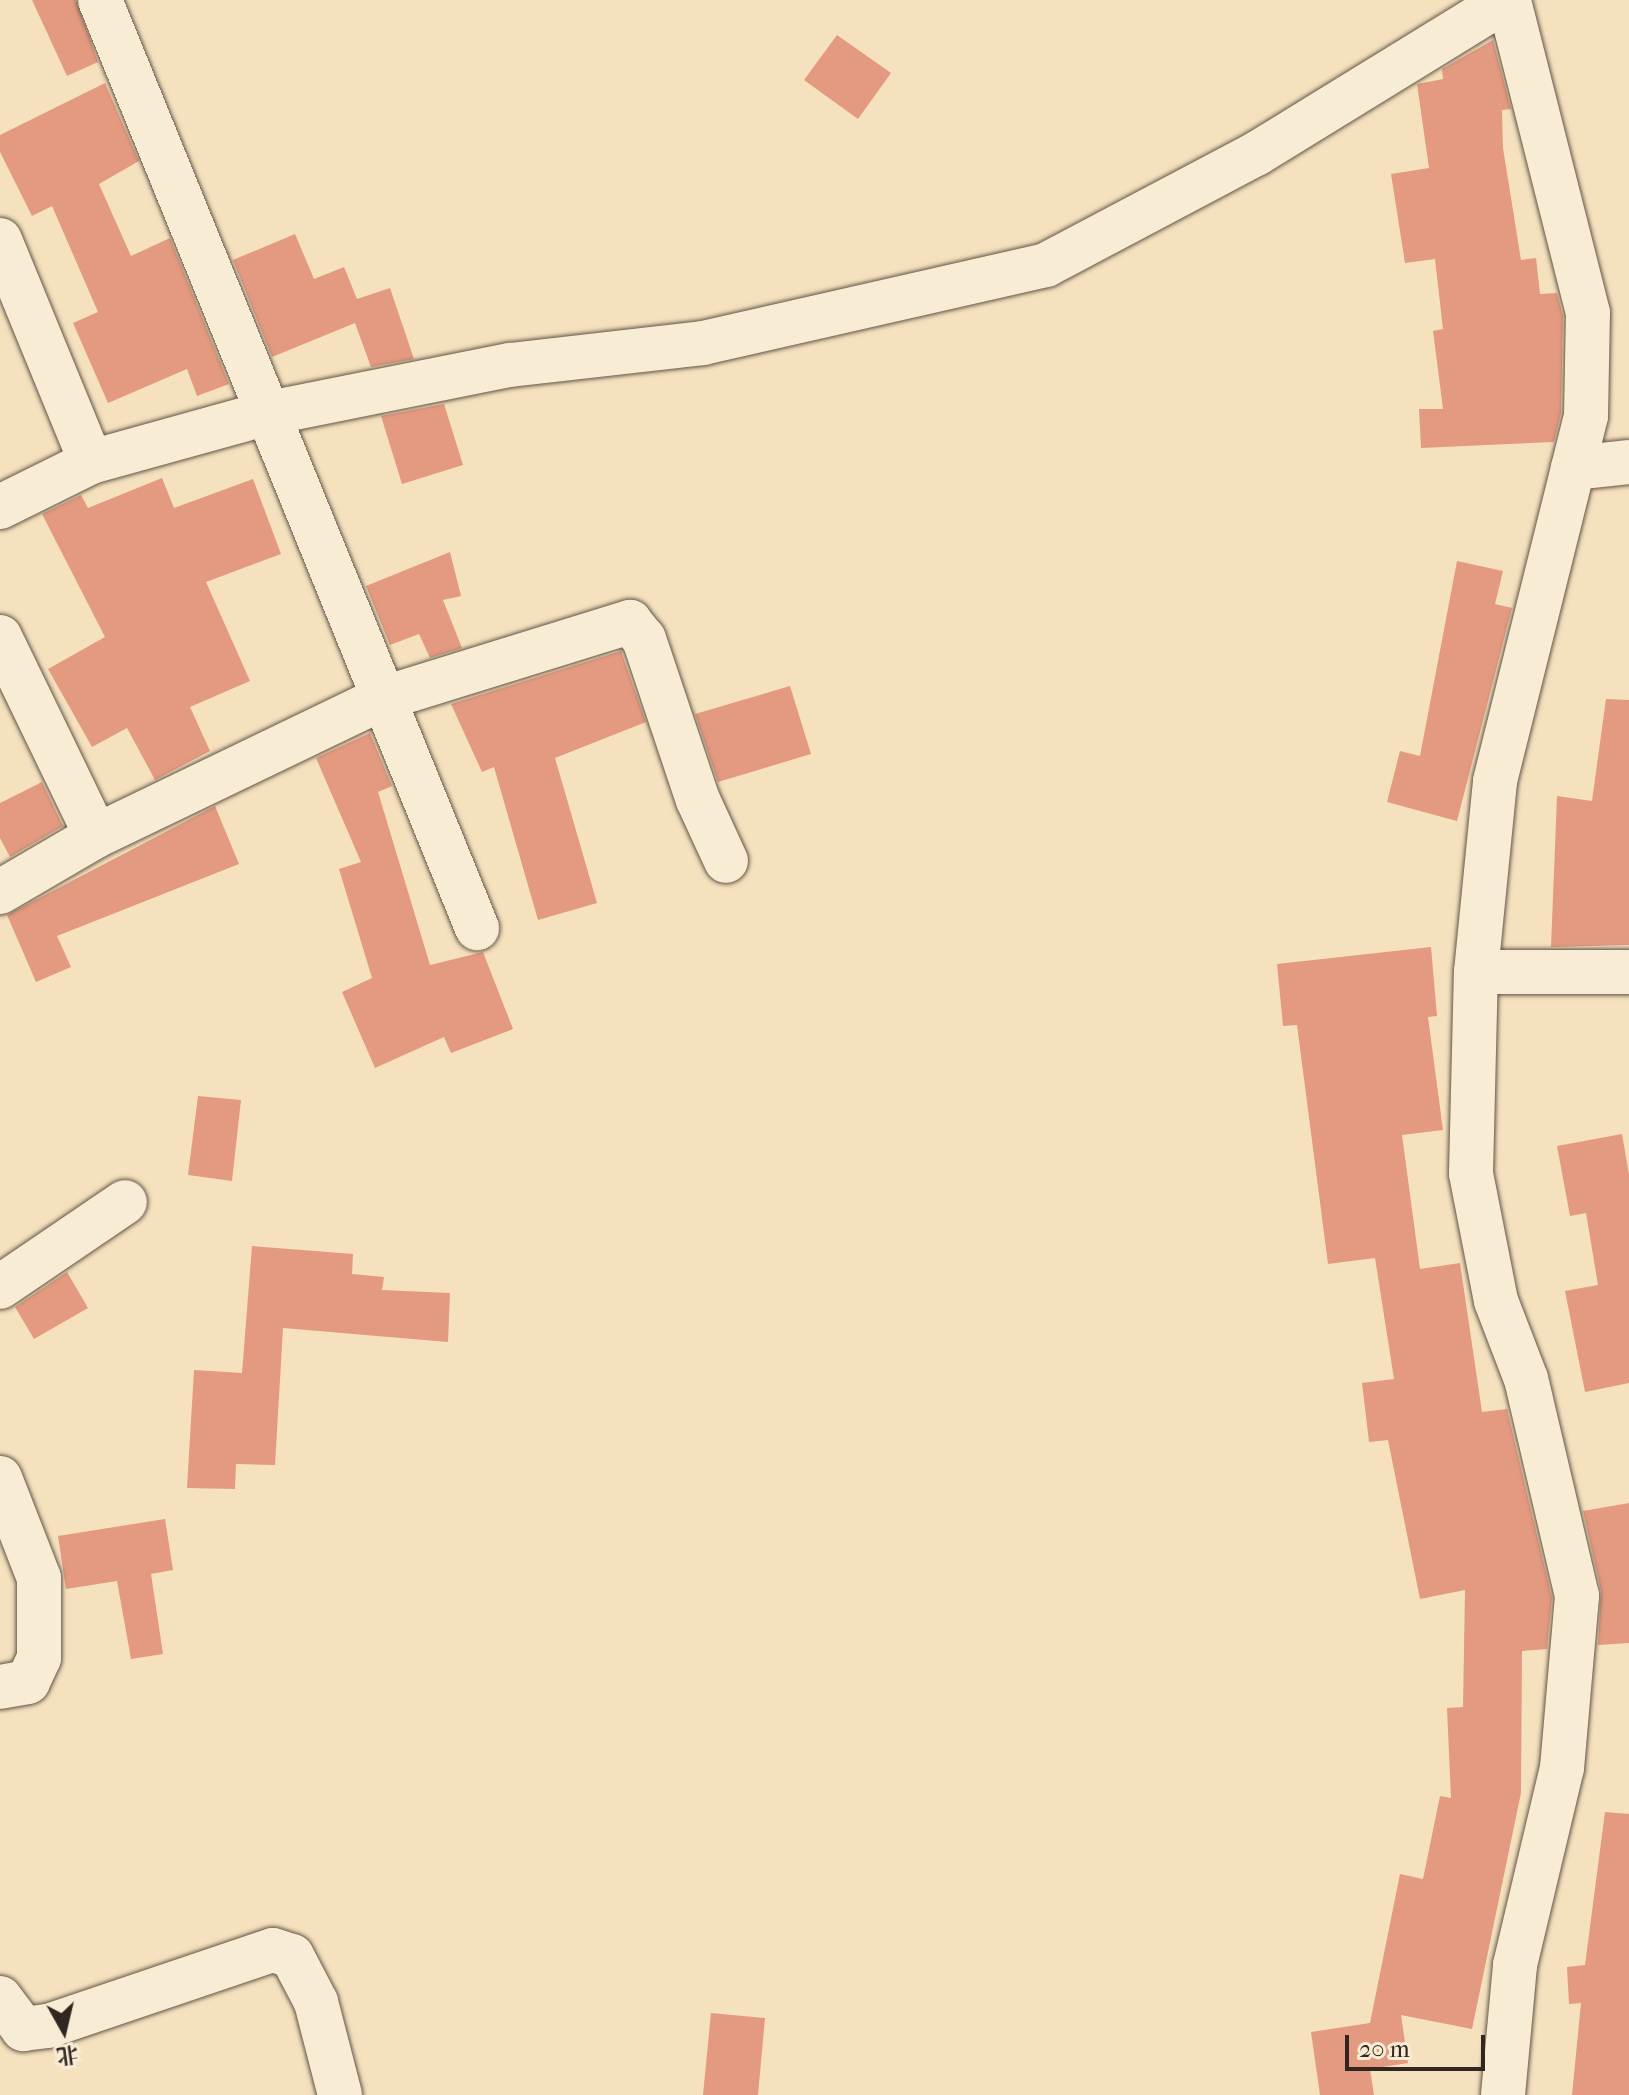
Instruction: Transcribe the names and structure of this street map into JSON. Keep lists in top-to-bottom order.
{
  "scale_bar": "20 m",
  "north": "bottom"
}
